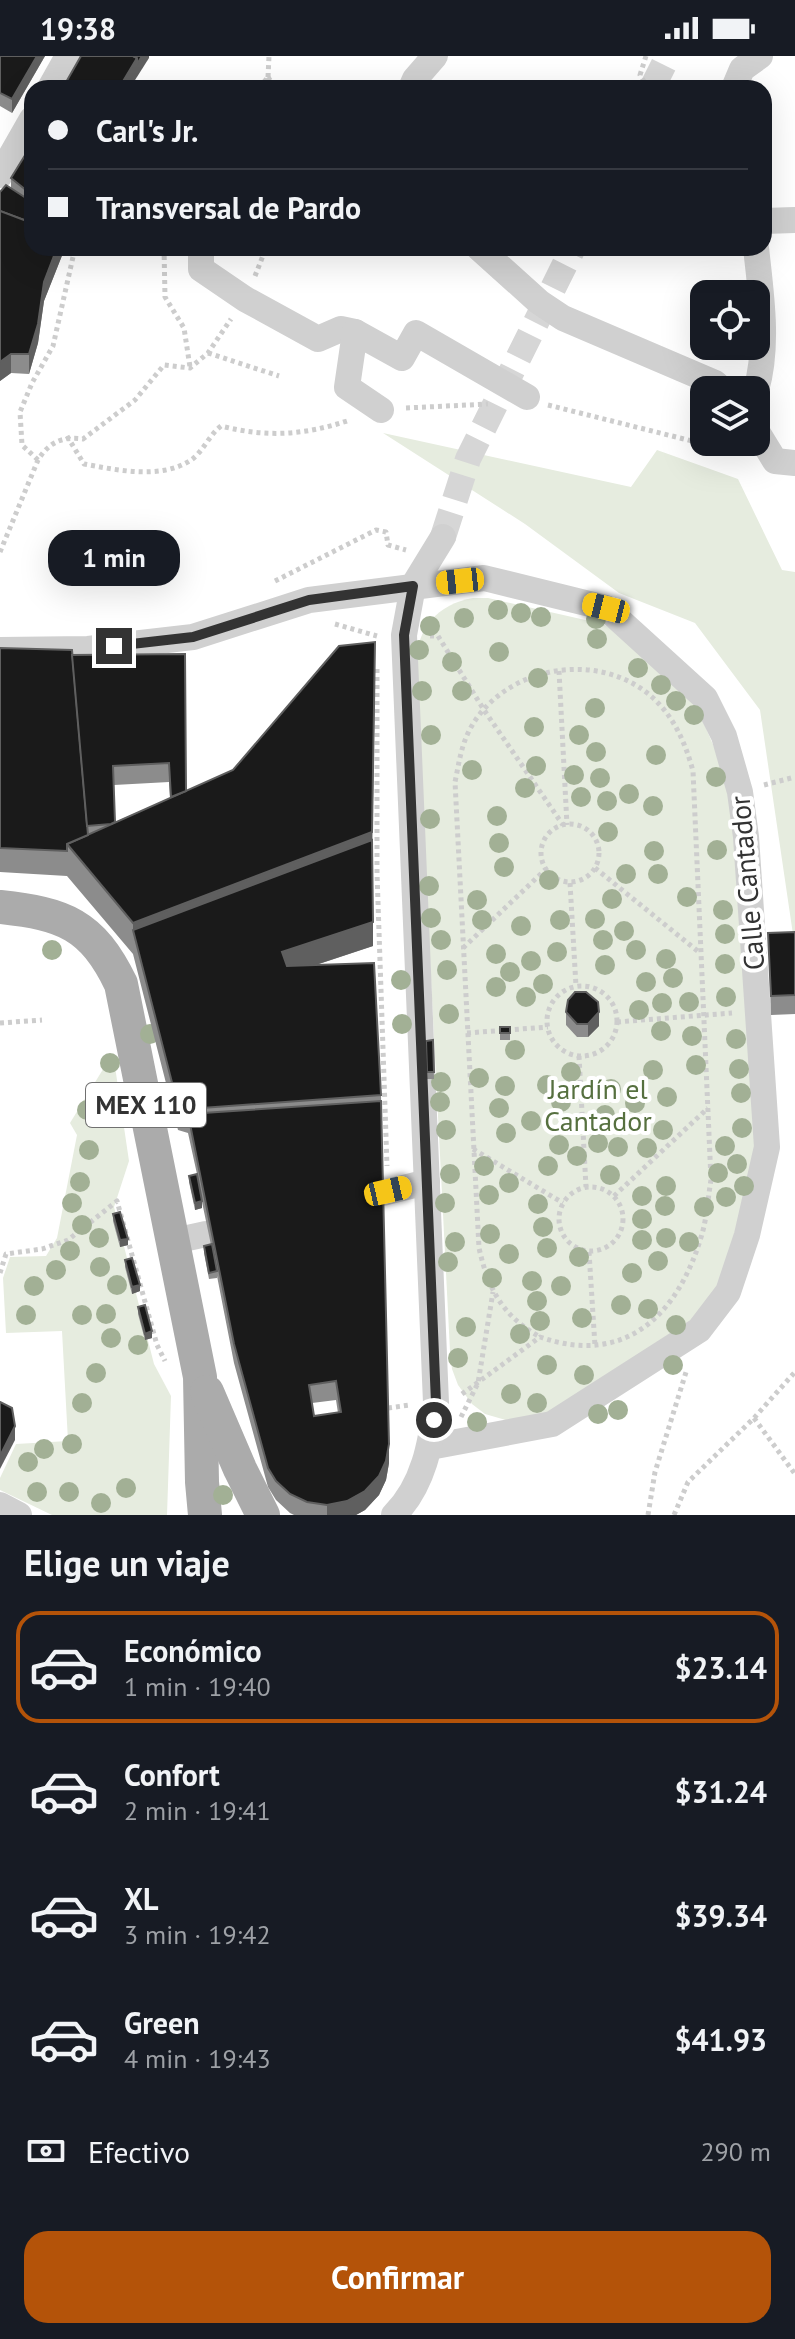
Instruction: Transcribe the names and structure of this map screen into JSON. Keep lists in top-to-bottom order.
{
  "streets": {
    "main road": ["MEX 110"],
    "street": ["Calle Cantador"]
  },
  "parks": ["Jardín el Cantador"],
  "page": {
    "status": "19:38",
    "banner": ["Carl's Jr.", "Transversal de Pardo"],
    "bubble": "1 min",
    "heading": "Elige un viaje",
    "list": [
      {
        "name": "Económico",
        "note": "1 min · 19:40",
        "value": "$23.14"
      },
      {
        "name": "Confort",
        "note": "2 min · 19:41",
        "value": "$31.24"
      },
      {
        "name": "XL",
        "note": "3 min · 19:42",
        "value": "$39.34"
      },
      {
        "name": "Green",
        "note": "4 min · 19:43",
        "value": "$41.93"
      }
    ],
    "pay": ["Efectivo", "290 m"],
    "buttons": "Confirmar"
  }
}
